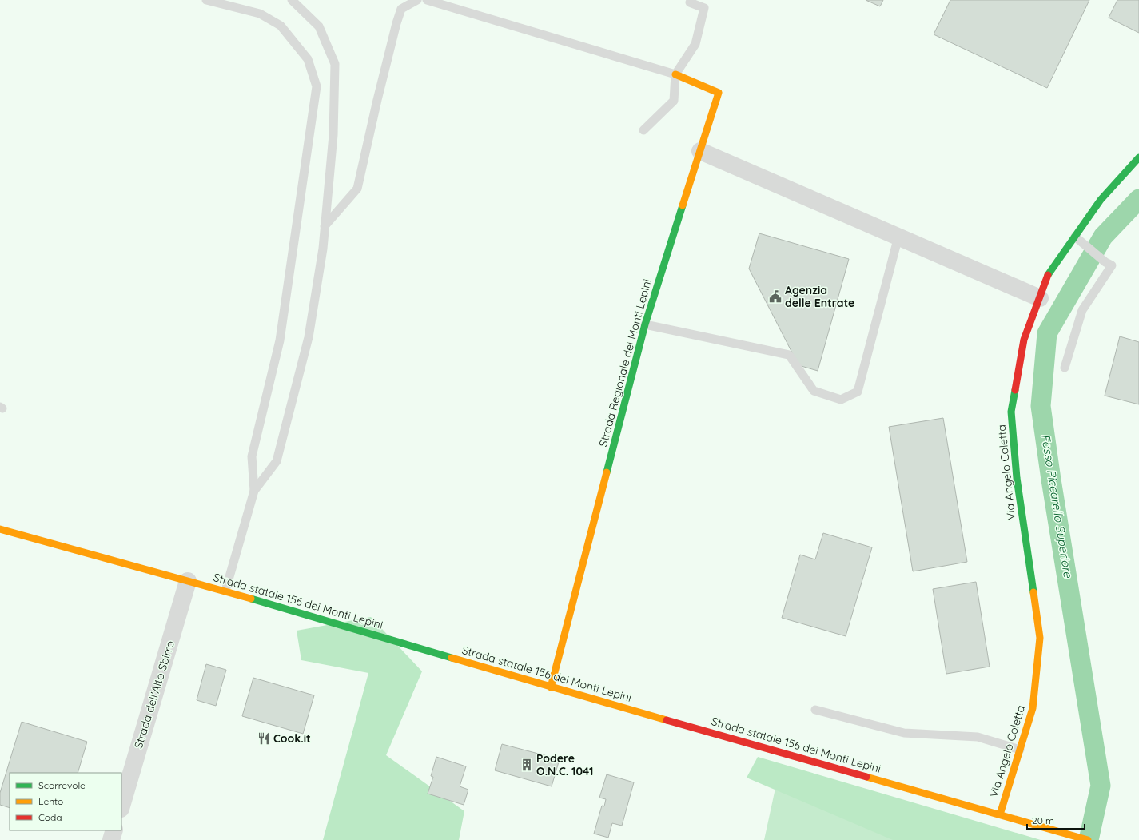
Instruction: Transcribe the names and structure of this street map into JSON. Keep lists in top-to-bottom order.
{
  "streets": {
    "street": [
      "Strada Regionale dei Monti Lepini",
      "Via Angelo Coletta",
      "Strada statale 156 dei Monti Lepini",
      "Strada dell'Alto Sbirro"
    ]
  },
  "crossings": [
    ["Strada Regionale dei Monti Lepini", "Strada statale 156 dei Monti Lepini"],
    ["Via Angelo Coletta", "Strada statale 156 dei Monti Lepini"],
    ["Strada statale 156 dei Monti Lepini", "Strada dell'Alto Sbirro"]
  ],
  "water": ["Fosso Piccarello Superiore"],
  "places": {
    "public building": ["Agenzia delle Entrate"],
    "restaurant": ["Cook.it"],
    "building": ["Podere O.N.C. 1041"]
  },
  "legend": ["Scorrevole", "Lento", "Coda"],
  "scale_bar": "20 m"
}
